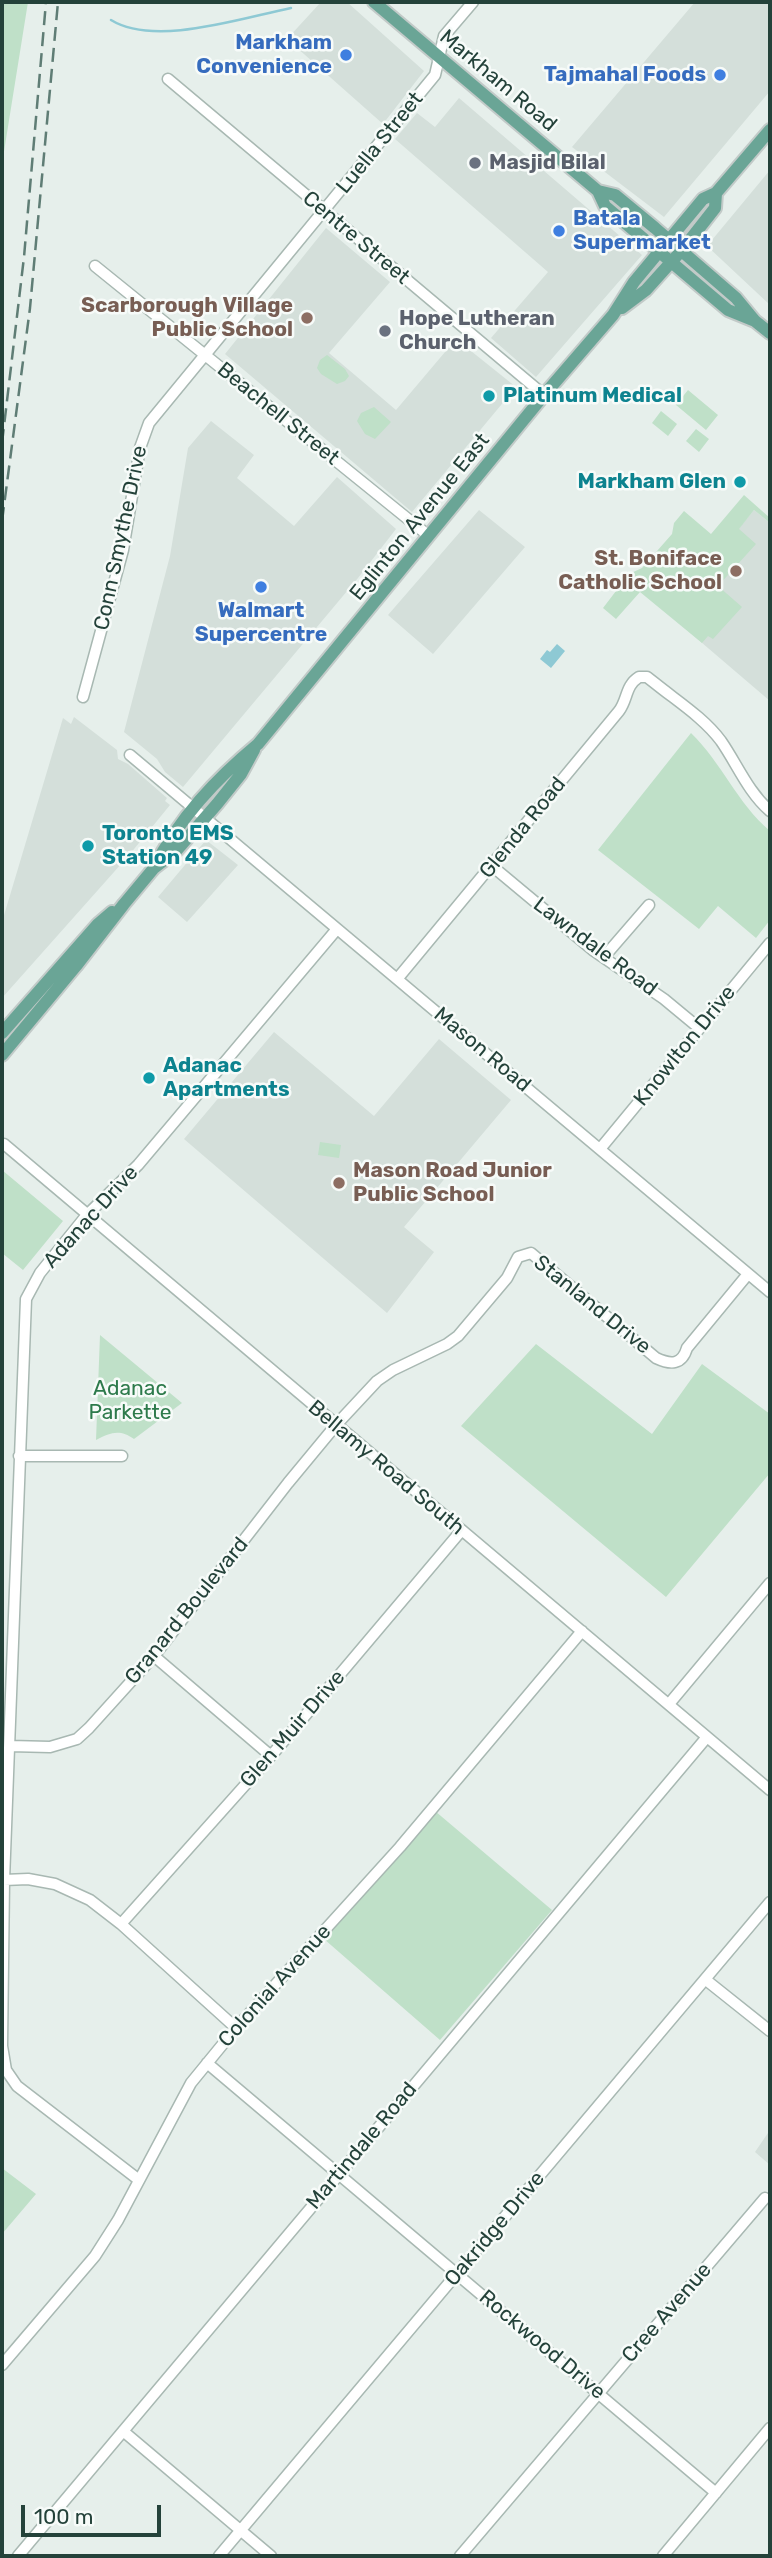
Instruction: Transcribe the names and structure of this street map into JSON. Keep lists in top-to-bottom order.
{
  "streets": {
    "main road": ["Markham Road", "Eglinton Avenue East"],
    "street": [
      "Luella Street",
      "Centre Street",
      "Beachell Street",
      "Conn Smythe Drive",
      "Glenda Road",
      "Lawndale Road",
      "Knowlton Drive",
      "Mason Road",
      "Adanac Drive",
      "Stanland Drive",
      "Bellamy Road South",
      "Granard Boulevard",
      "Glen Muir Drive",
      "Colonial Avenue",
      "Martindale Road",
      "Oakridge Drive",
      "Cree Avenue",
      "Rockwood Drive"
    ]
  },
  "crossings": [
    ["Markham Road", "Luella Street"],
    ["Markham Road", "Eglinton Avenue East"],
    ["Luella Street", "Centre Street"],
    ["Luella Street", "Beachell Street"],
    ["Luella Street", "Conn Smythe Drive"],
    ["Centre Street", "Eglinton Avenue East"],
    ["Beachell Street", "Eglinton Avenue East"],
    ["Beachell Street", "Conn Smythe Drive"],
    ["Eglinton Avenue East", "Mason Road"],
    ["Glenda Road", "Lawndale Road"],
    ["Glenda Road", "Mason Road"],
    ["Lawndale Road", "Knowlton Drive"],
    ["Knowlton Drive", "Mason Road"],
    ["Mason Road", "Adanac Drive"],
    ["Mason Road", "Stanland Drive"],
    ["Adanac Drive", "Bellamy Road South"],
    ["Adanac Drive", "Granard Boulevard"],
    ["Adanac Drive", "Colonial Avenue"],
    ["Stanland Drive", "Bellamy Road South"],
    ["Stanland Drive", "Granard Boulevard"],
    ["Bellamy Road South", "Granard Boulevard"],
    ["Bellamy Road South", "Glen Muir Drive"],
    ["Bellamy Road South", "Colonial Avenue"],
    ["Bellamy Road South", "Martindale Road"],
    ["Colonial Avenue", "Rockwood Drive"],
    ["Martindale Road", "Rockwood Drive"],
    ["Oakridge Drive", "Rockwood Drive"],
    ["Cree Avenue", "Rockwood Drive"]
  ],
  "parks": ["Adanac Parkette"],
  "places": [
    "Markham Convenience",
    "Tajmahal Foods",
    "Masjid Bilal",
    "Batala Supermarket",
    "Scarborough Village Public School",
    "Hope Lutheran Church",
    "Platinum Medical",
    "Markham Glen",
    "St. Boniface Catholic School",
    "Walmart Supercentre",
    "Toronto EMS Station 49",
    "Adanac Apartments",
    "Mason Road Junior Public School"
  ],
  "scale_bar": "100 m"
}
